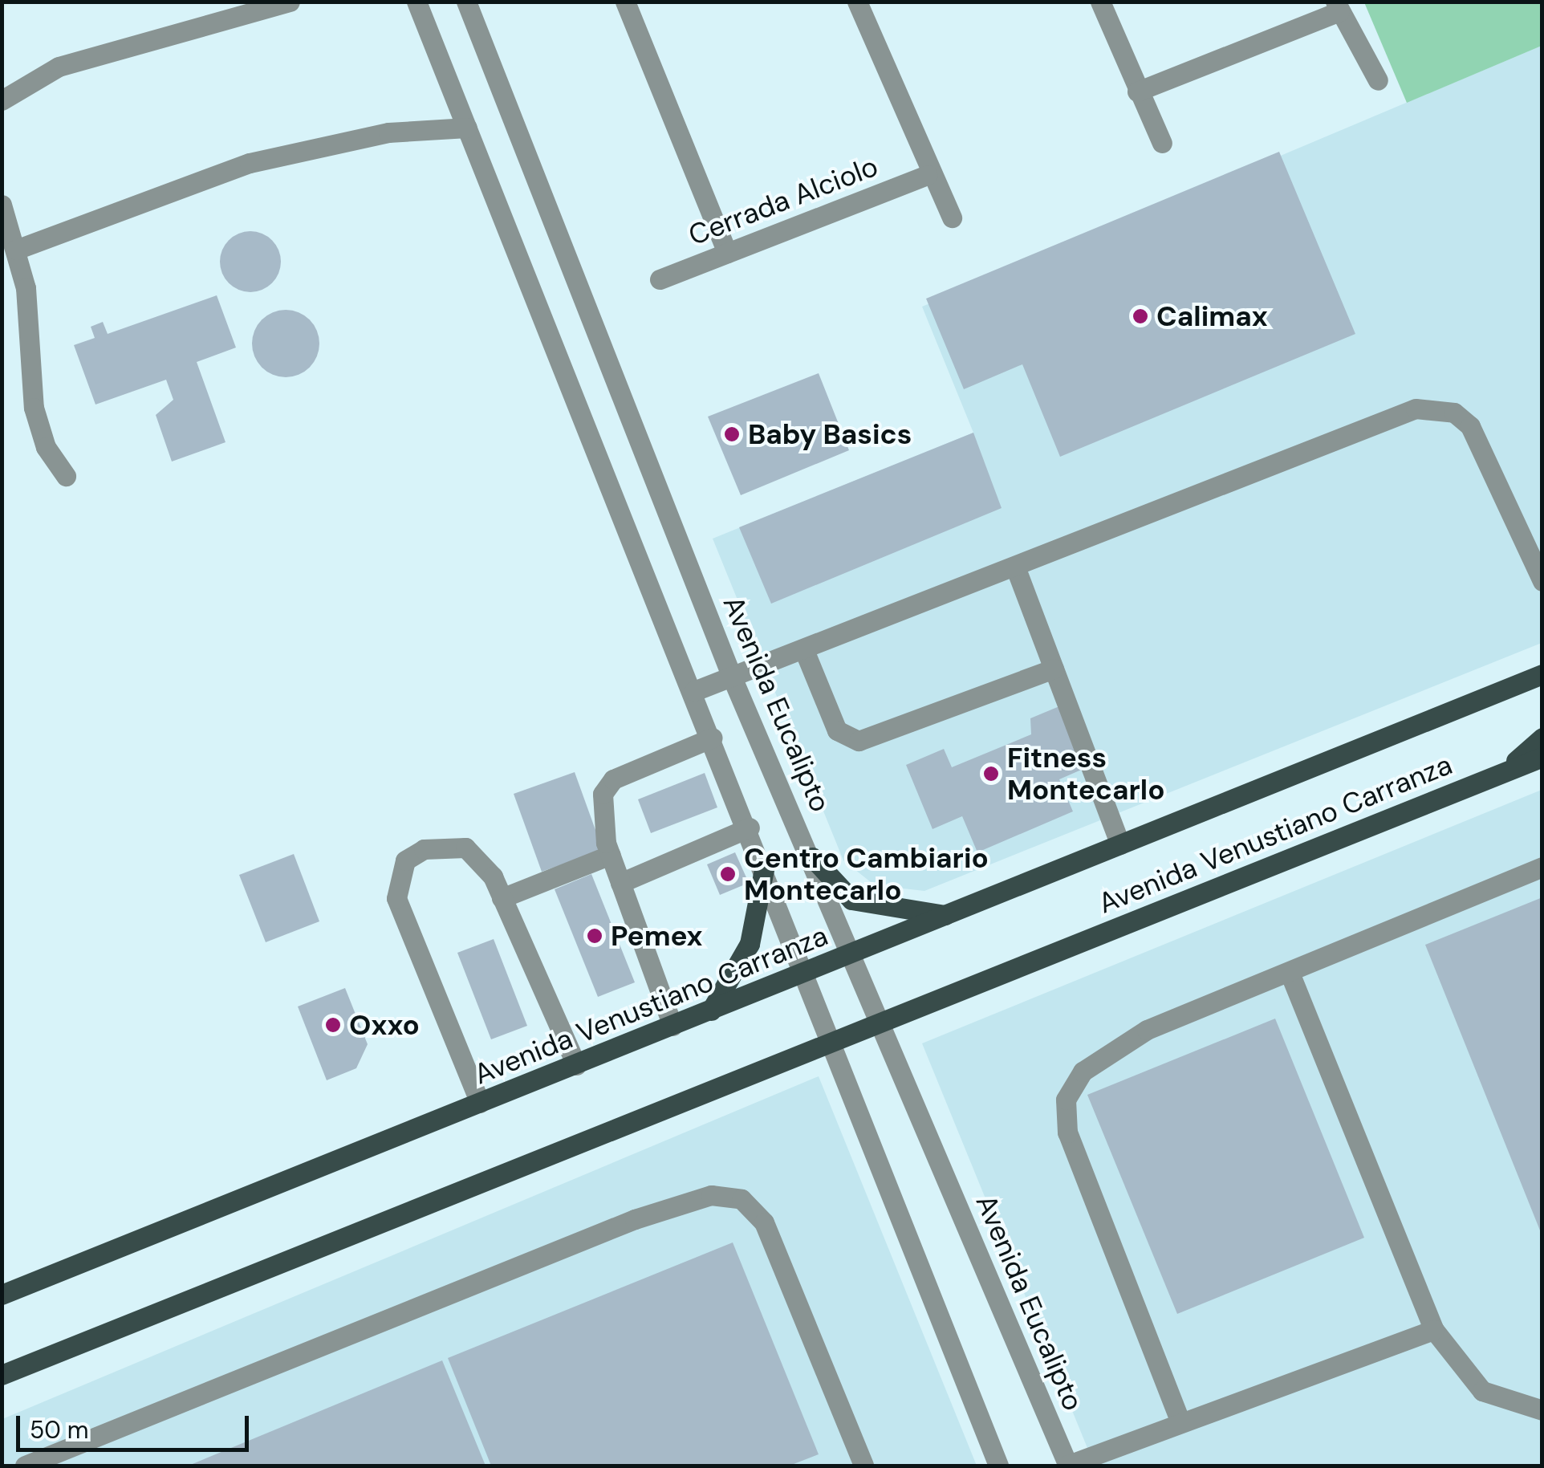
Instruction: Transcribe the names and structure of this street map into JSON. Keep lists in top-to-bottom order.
{
  "streets": {
    "main road": ["Avenida Venustiano Carranza"],
    "street": ["Cerrada Alciolo", "Avenida Eucalipto"]
  },
  "crossings": [
    ["Avenida Eucalipto", "Avenida Venustiano Carranza"]
  ],
  "places": [
    "Calimax",
    "Baby Basics",
    "Fitness Montecarlo",
    "Centro Cambiario Montecarlo",
    "Pemex",
    "Oxxo"
  ],
  "scale_bar": "50 m"
}
